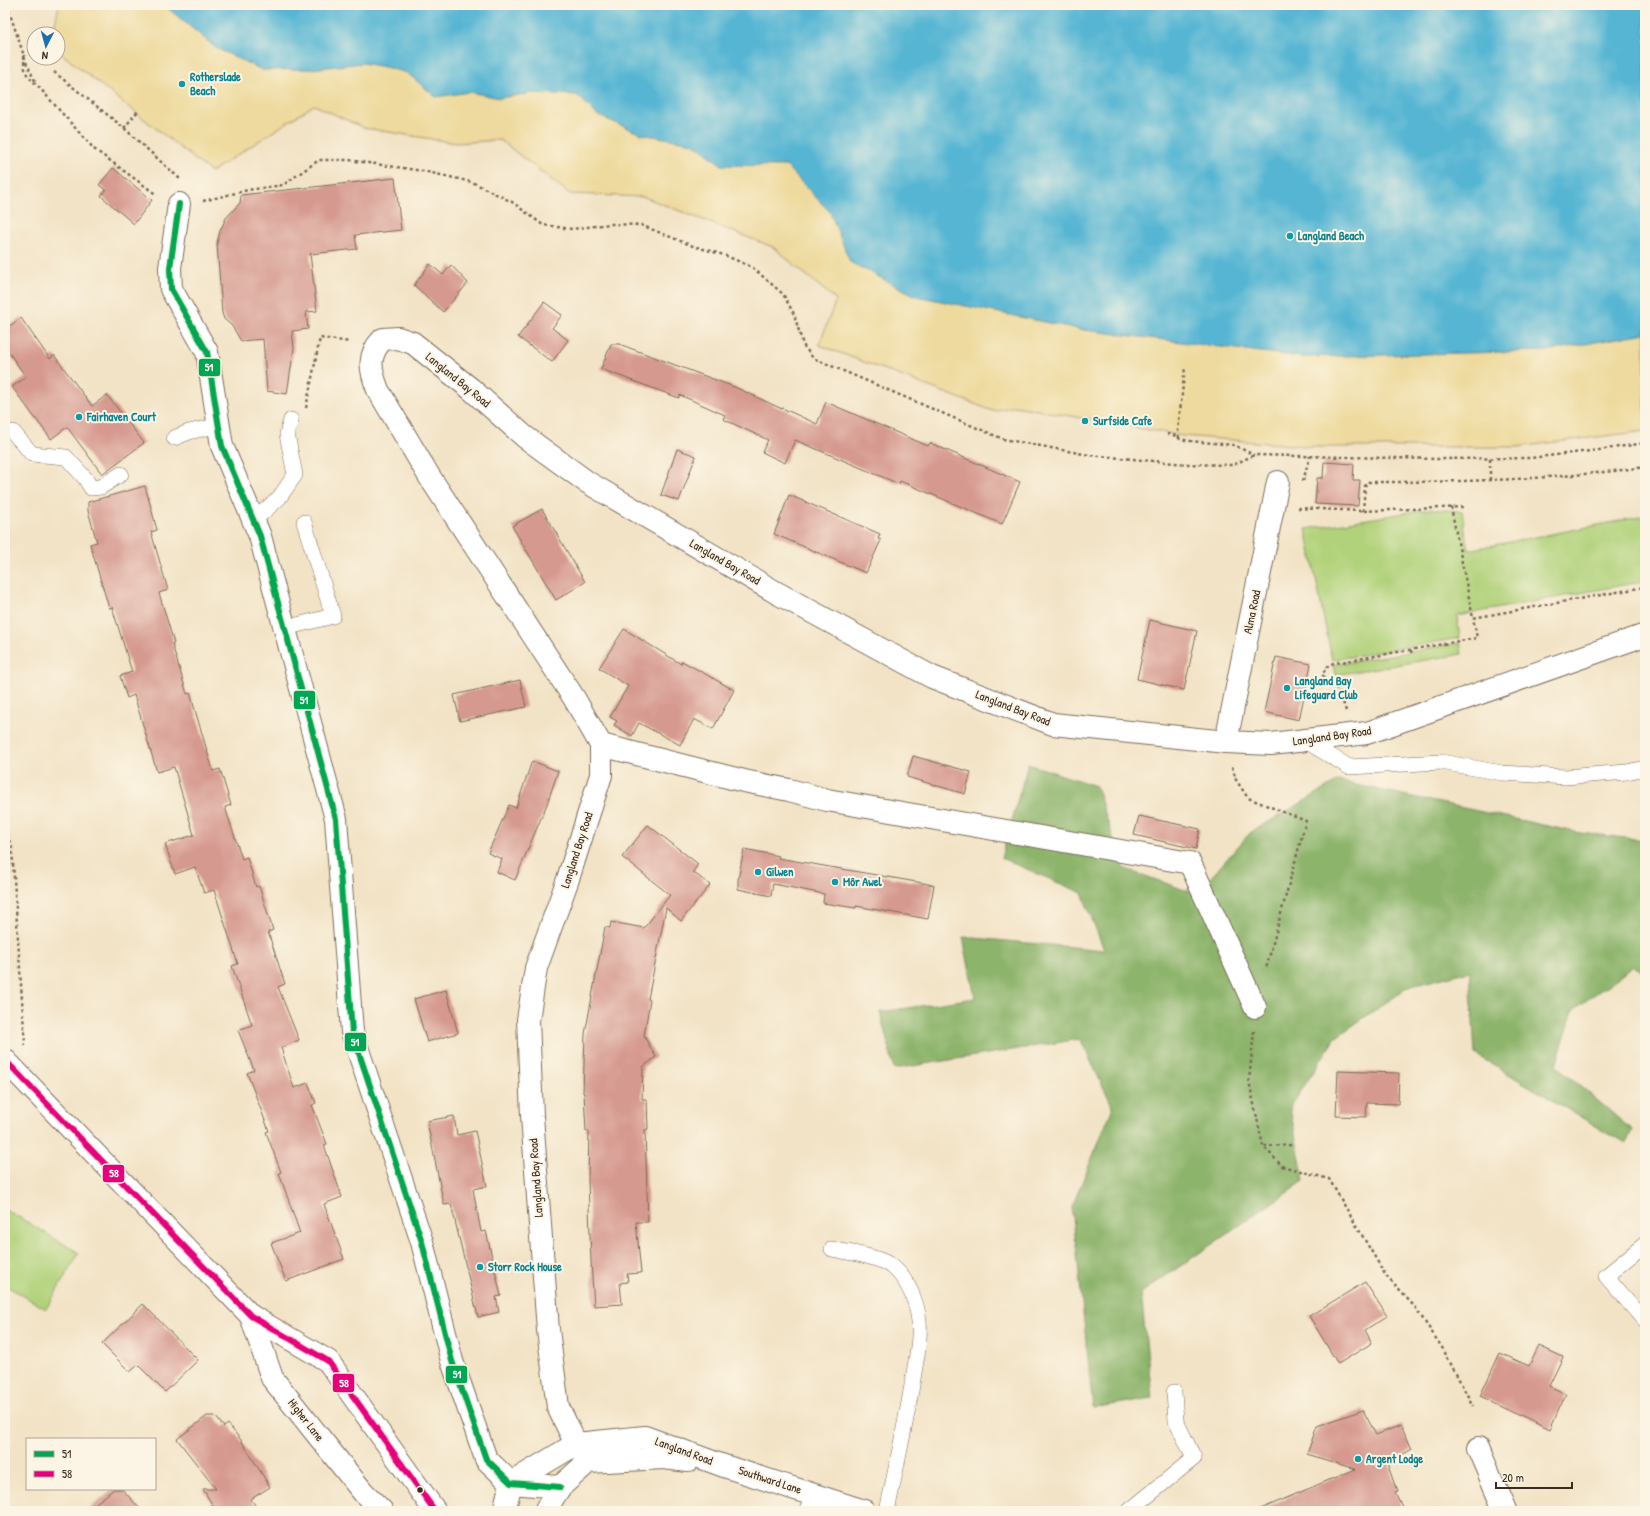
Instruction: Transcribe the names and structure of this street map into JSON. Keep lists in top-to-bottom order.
{
  "streets": {
    "street": [
      "Langland Bay Road",
      "Alma Road",
      "Higher Lane",
      "Langland Road",
      "Southward Lane"
    ]
  },
  "crossings": [
    ["Langland Bay Road", "Alma Road"],
    ["Langland Bay Road", "Langland Road"],
    ["Langland Road", "Southward Lane"]
  ],
  "places": [
    "Rotherslade Beach",
    "Langland Beach",
    "Fairhaven Court",
    "Surfside Cafe",
    "Langland Bay Lifeguard Club",
    "Gilwen",
    "Môr Awel",
    "Storr Rock House",
    "Argent Lodge"
  ],
  "lines": ["transit line 51", "transit line 58"],
  "legend": ["51", "58"],
  "scale_bar": "20 m",
  "north": "bottom"
}
